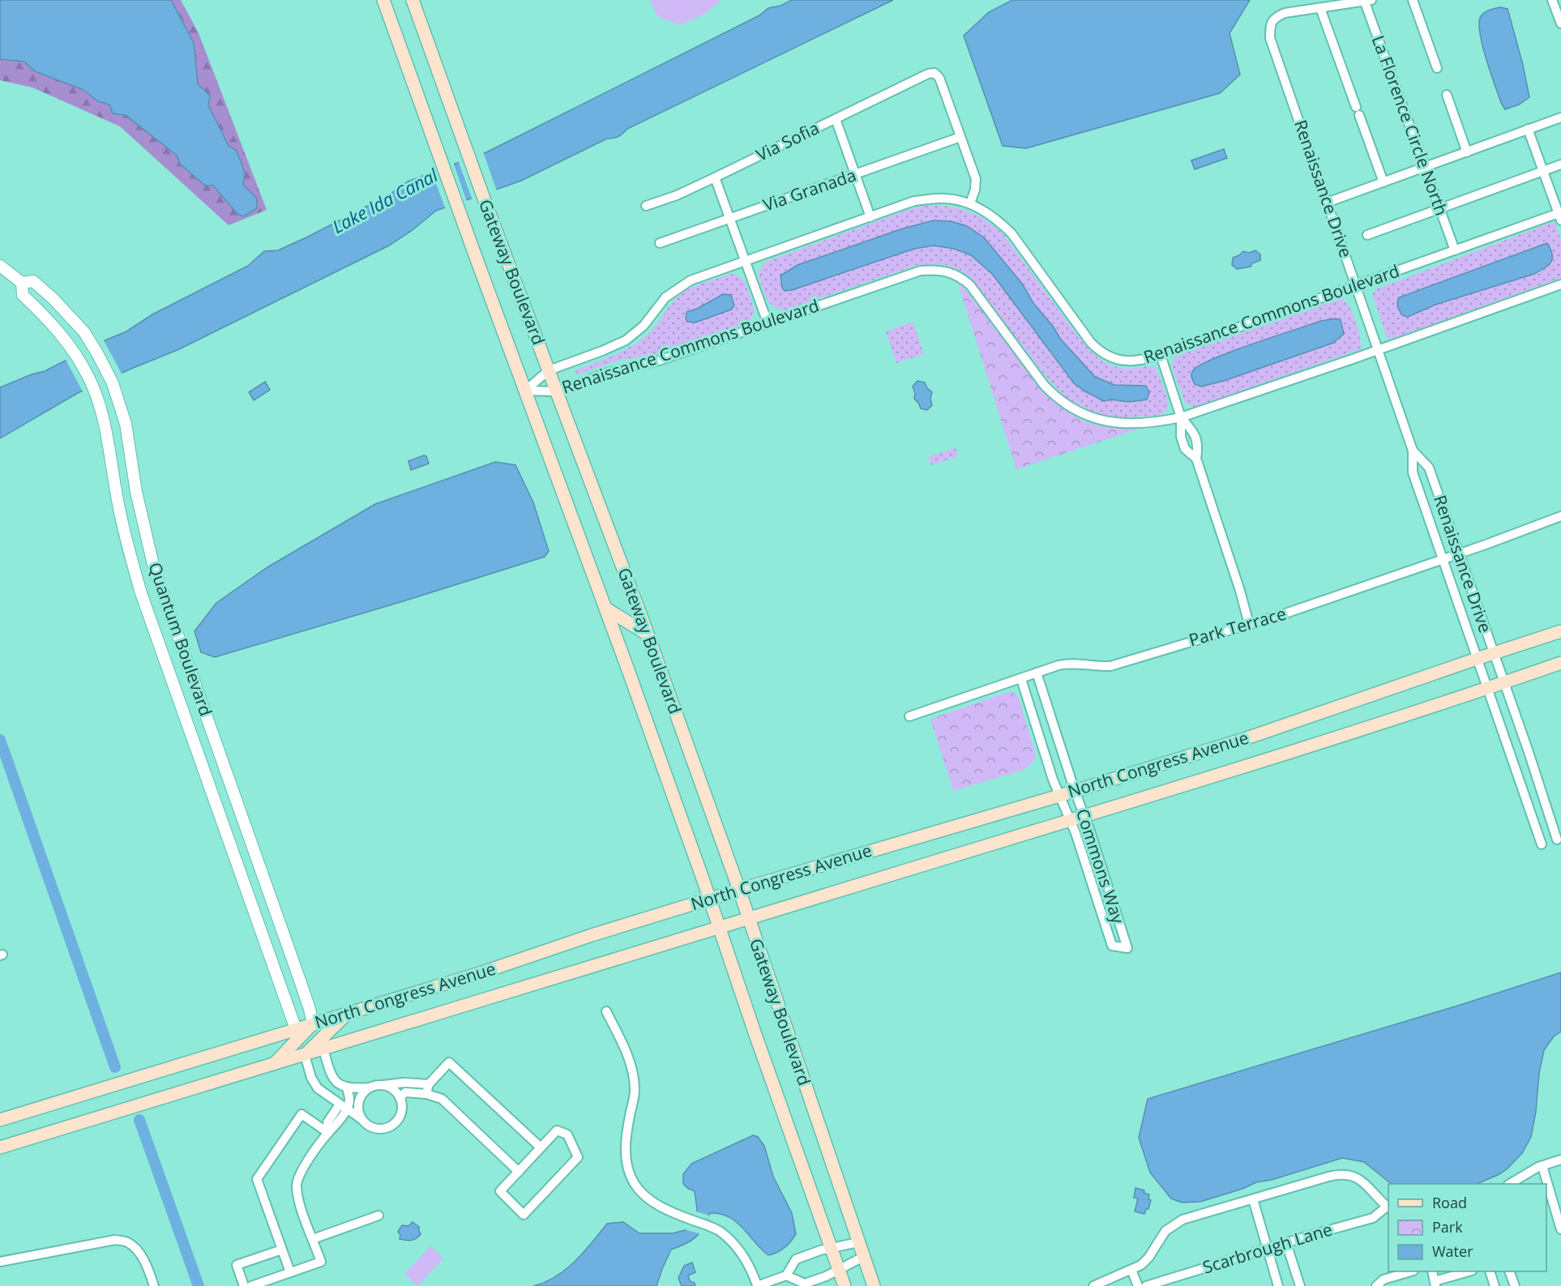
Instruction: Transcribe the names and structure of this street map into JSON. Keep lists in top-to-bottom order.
{
  "streets": {
    "main road": ["Gateway Boulevard", "North Congress Avenue"],
    "street": [
      "La Florence Circle North",
      "Via Sofia",
      "Renaissance Drive",
      "Via Granada",
      "Renaissance Commons Boulevard",
      "Park Terrace",
      "Quantum Boulevard",
      "Commons Way",
      "Scarbrough Lane"
    ]
  },
  "crossings": [
    ["La Florence Circle North", "Renaissance Commons Boulevard"],
    ["Via Sofia", "Via Granada"],
    ["Renaissance Drive", "Renaissance Commons Boulevard"],
    ["Renaissance Drive", "Park Terrace"],
    ["Renaissance Drive", "North Congress Avenue"],
    ["Gateway Boulevard", "Renaissance Commons Boulevard"],
    ["Gateway Boulevard", "North Congress Avenue"],
    ["Park Terrace", "Commons Way"],
    ["Quantum Boulevard", "North Congress Avenue"],
    ["North Congress Avenue", "Commons Way"]
  ],
  "water": ["Lake Ida Canal"],
  "legend": ["Road", "Park", "Water"]
}
